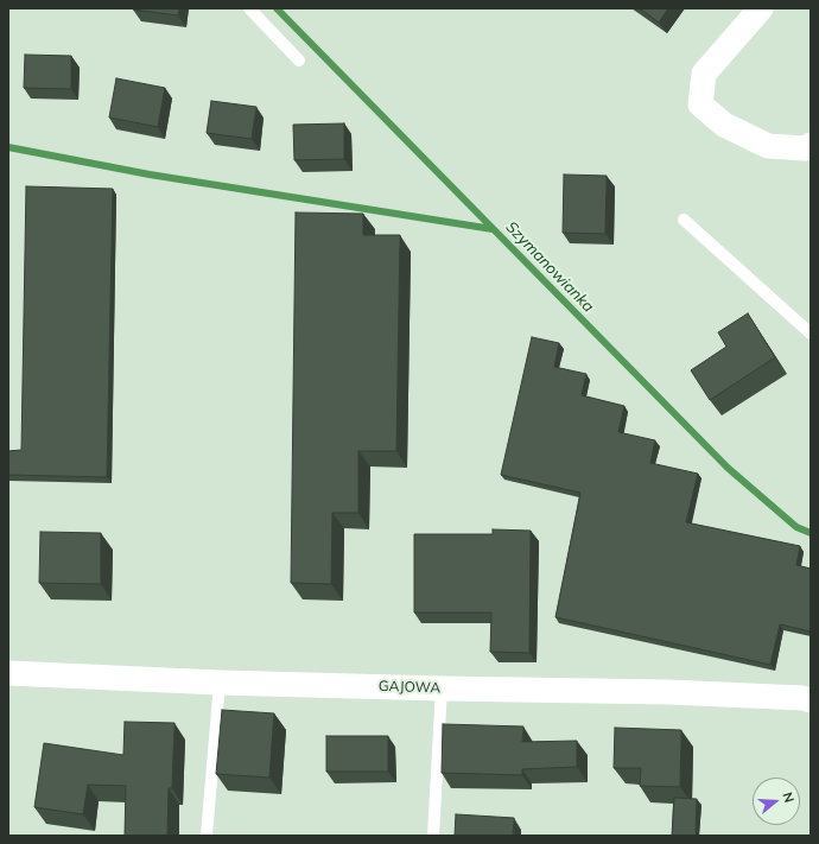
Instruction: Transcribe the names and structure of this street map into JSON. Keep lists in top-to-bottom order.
{
  "streets": {
    "street": ["GAJOWA"]
  },
  "water": ["Szymanowianka"],
  "north": "right"
}
